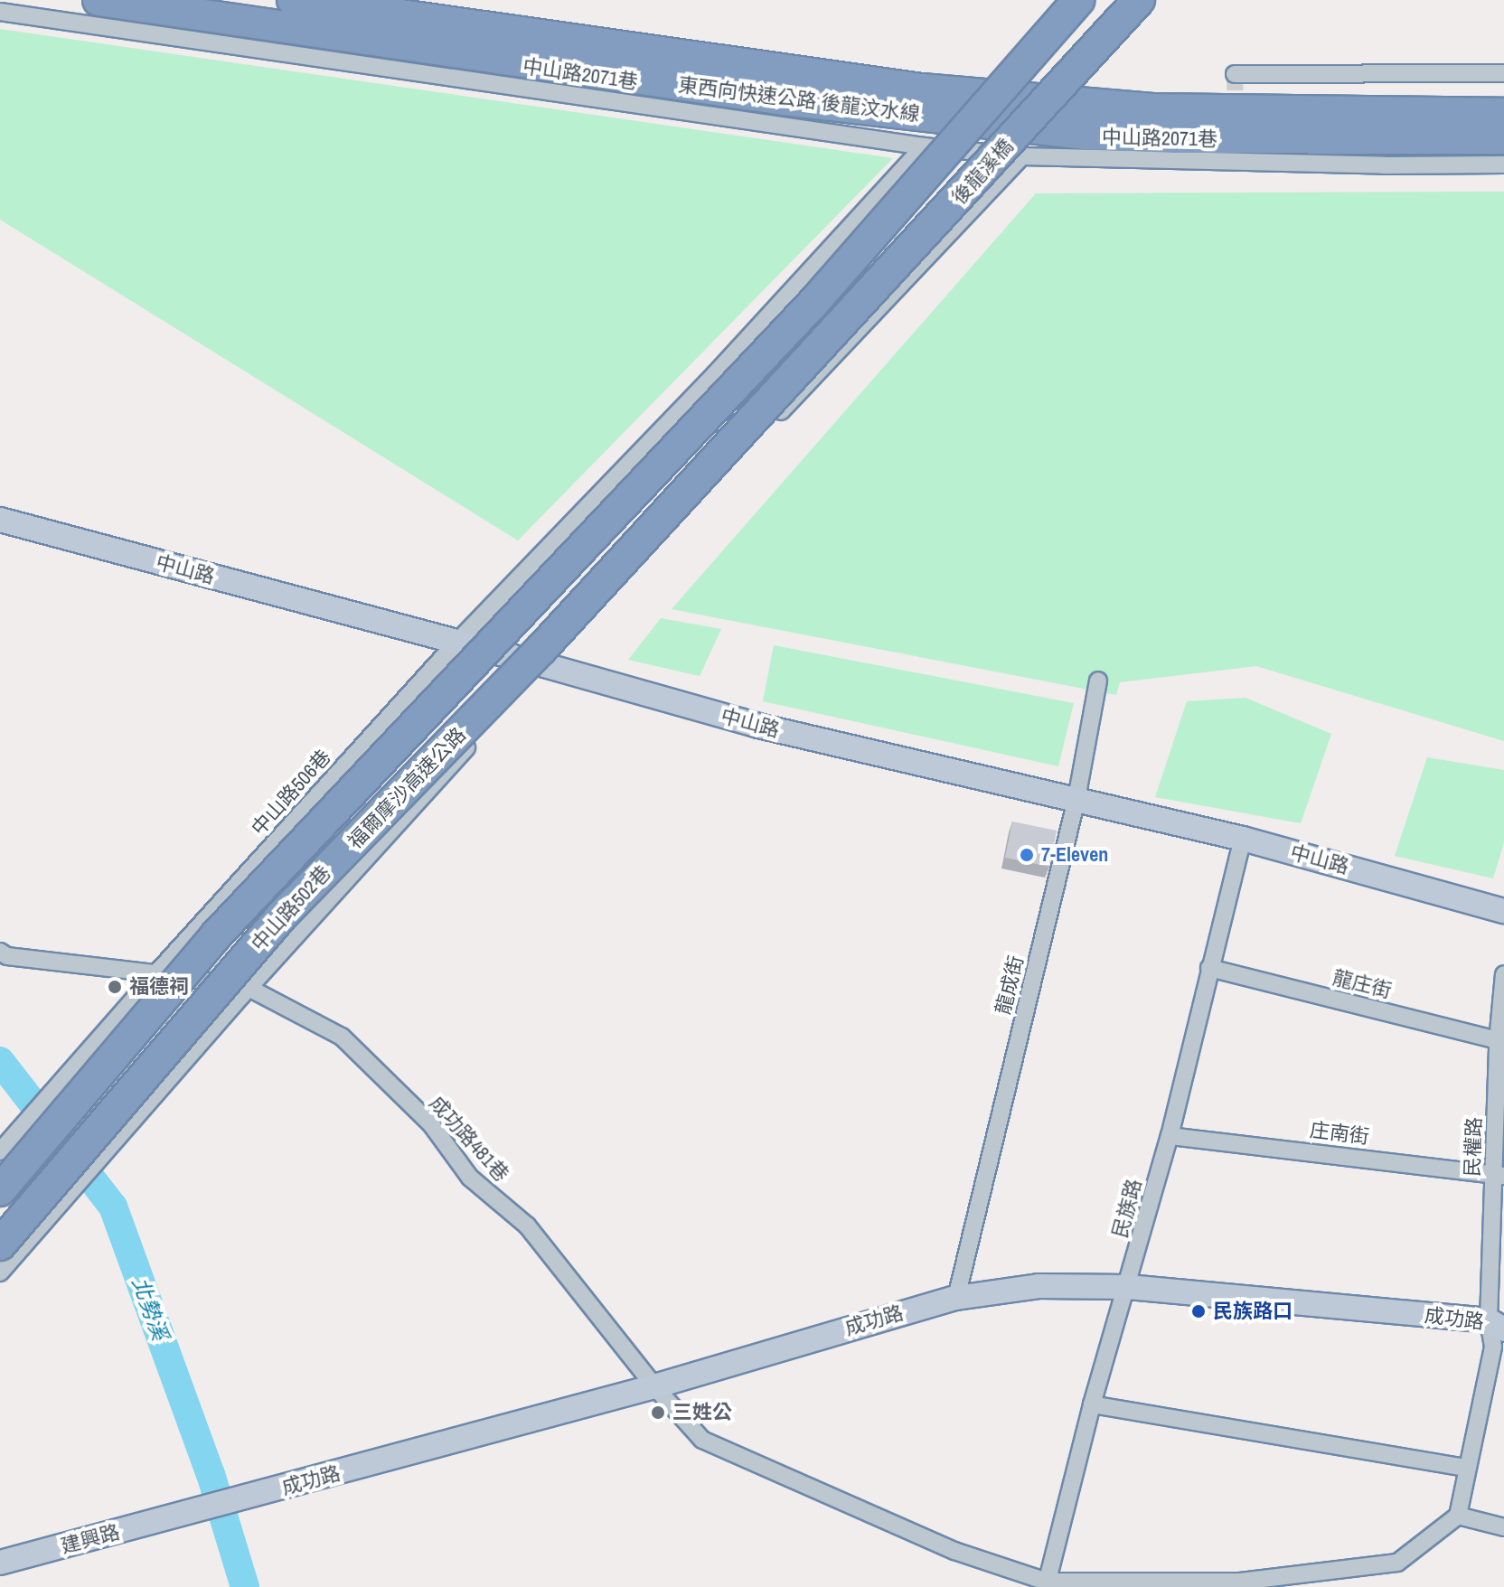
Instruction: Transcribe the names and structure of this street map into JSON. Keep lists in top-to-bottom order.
{
  "streets": {
    "highway": ["東西向快速公路 後龍汶水線", "後龍溪橋", "福爾摩沙高速公路"],
    "main road": ["中山路", "成功路", "建興路"],
    "street": [
      "中山路2071巷",
      "中山路506巷",
      "中山路502巷",
      "龍庄街",
      "龍成街",
      "庄南街",
      "成功路481巷",
      "民權路",
      "民族路"
    ]
  },
  "crossings": [
    ["中山路2071巷", "中山路506巷"],
    ["中山路2071巷", "中山路502巷"],
    ["後龍溪橋", "福爾摩沙高速公路"],
    ["中山路", "中山路506巷"],
    ["中山路", "中山路502巷"],
    ["中山路", "龍成街"],
    ["中山路", "民族路"],
    ["中山路506巷", "成功路481巷"],
    ["中山路502巷", "成功路481巷"],
    ["龍庄街", "民權路"],
    ["龍庄街", "民族路"],
    ["龍成街", "成功路"],
    ["庄南街", "民權路"],
    ["庄南街", "民族路"],
    ["成功路481巷", "民權路"],
    ["成功路481巷", "民族路"],
    ["成功路481巷", "成功路"],
    ["民權路", "成功路"],
    ["民族路", "成功路"],
    ["成功路", "建興路"]
  ],
  "water": ["北勢溪"],
  "places": [
    "7-Eleven",
    "福德祠",
    "民族路口",
    "三姓公"
  ]
}
